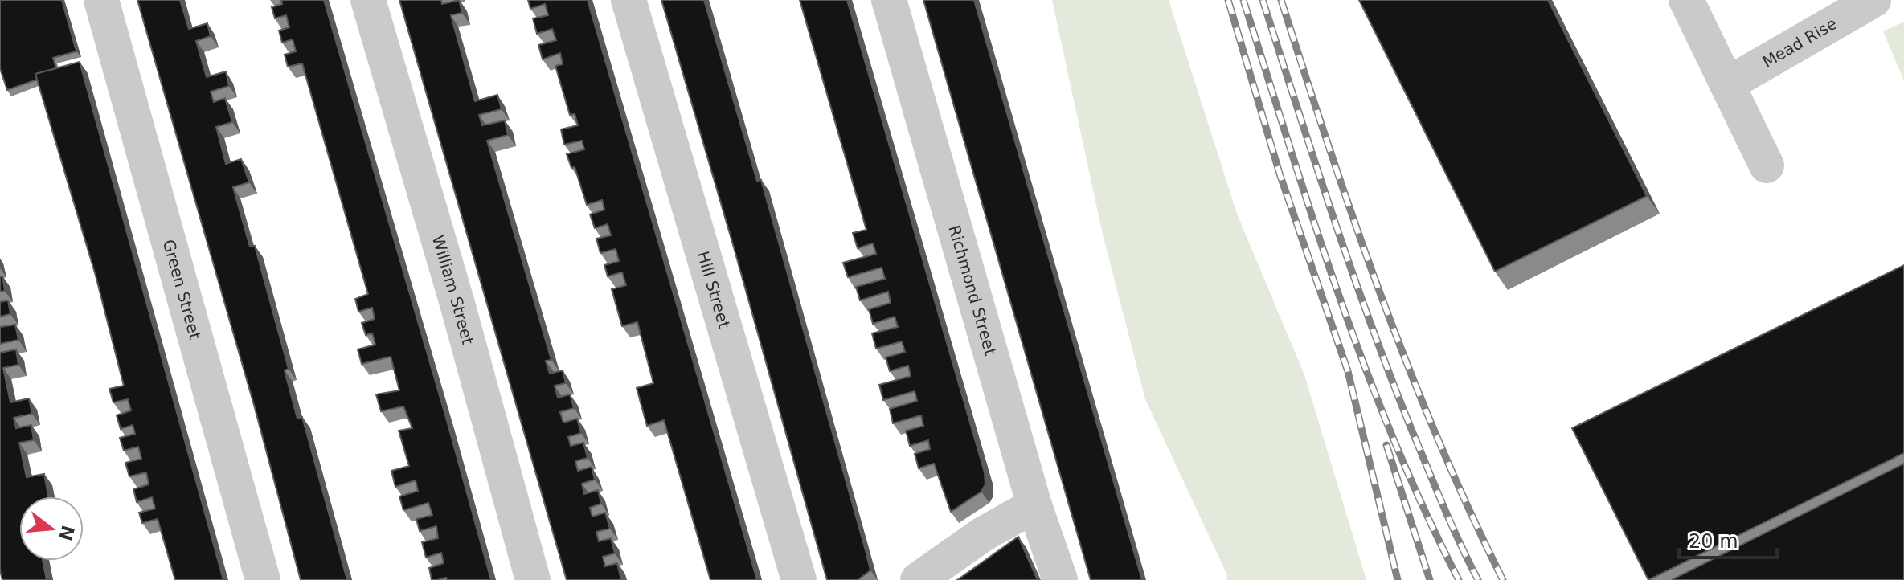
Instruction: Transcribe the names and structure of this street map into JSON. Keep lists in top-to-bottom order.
{
  "streets": {
    "street": [
      "Mead Rise",
      "William Street",
      "Green Street",
      "Hill Street",
      "Richmond Street"
    ]
  },
  "scale_bar": "20 m",
  "north": "right"
}
